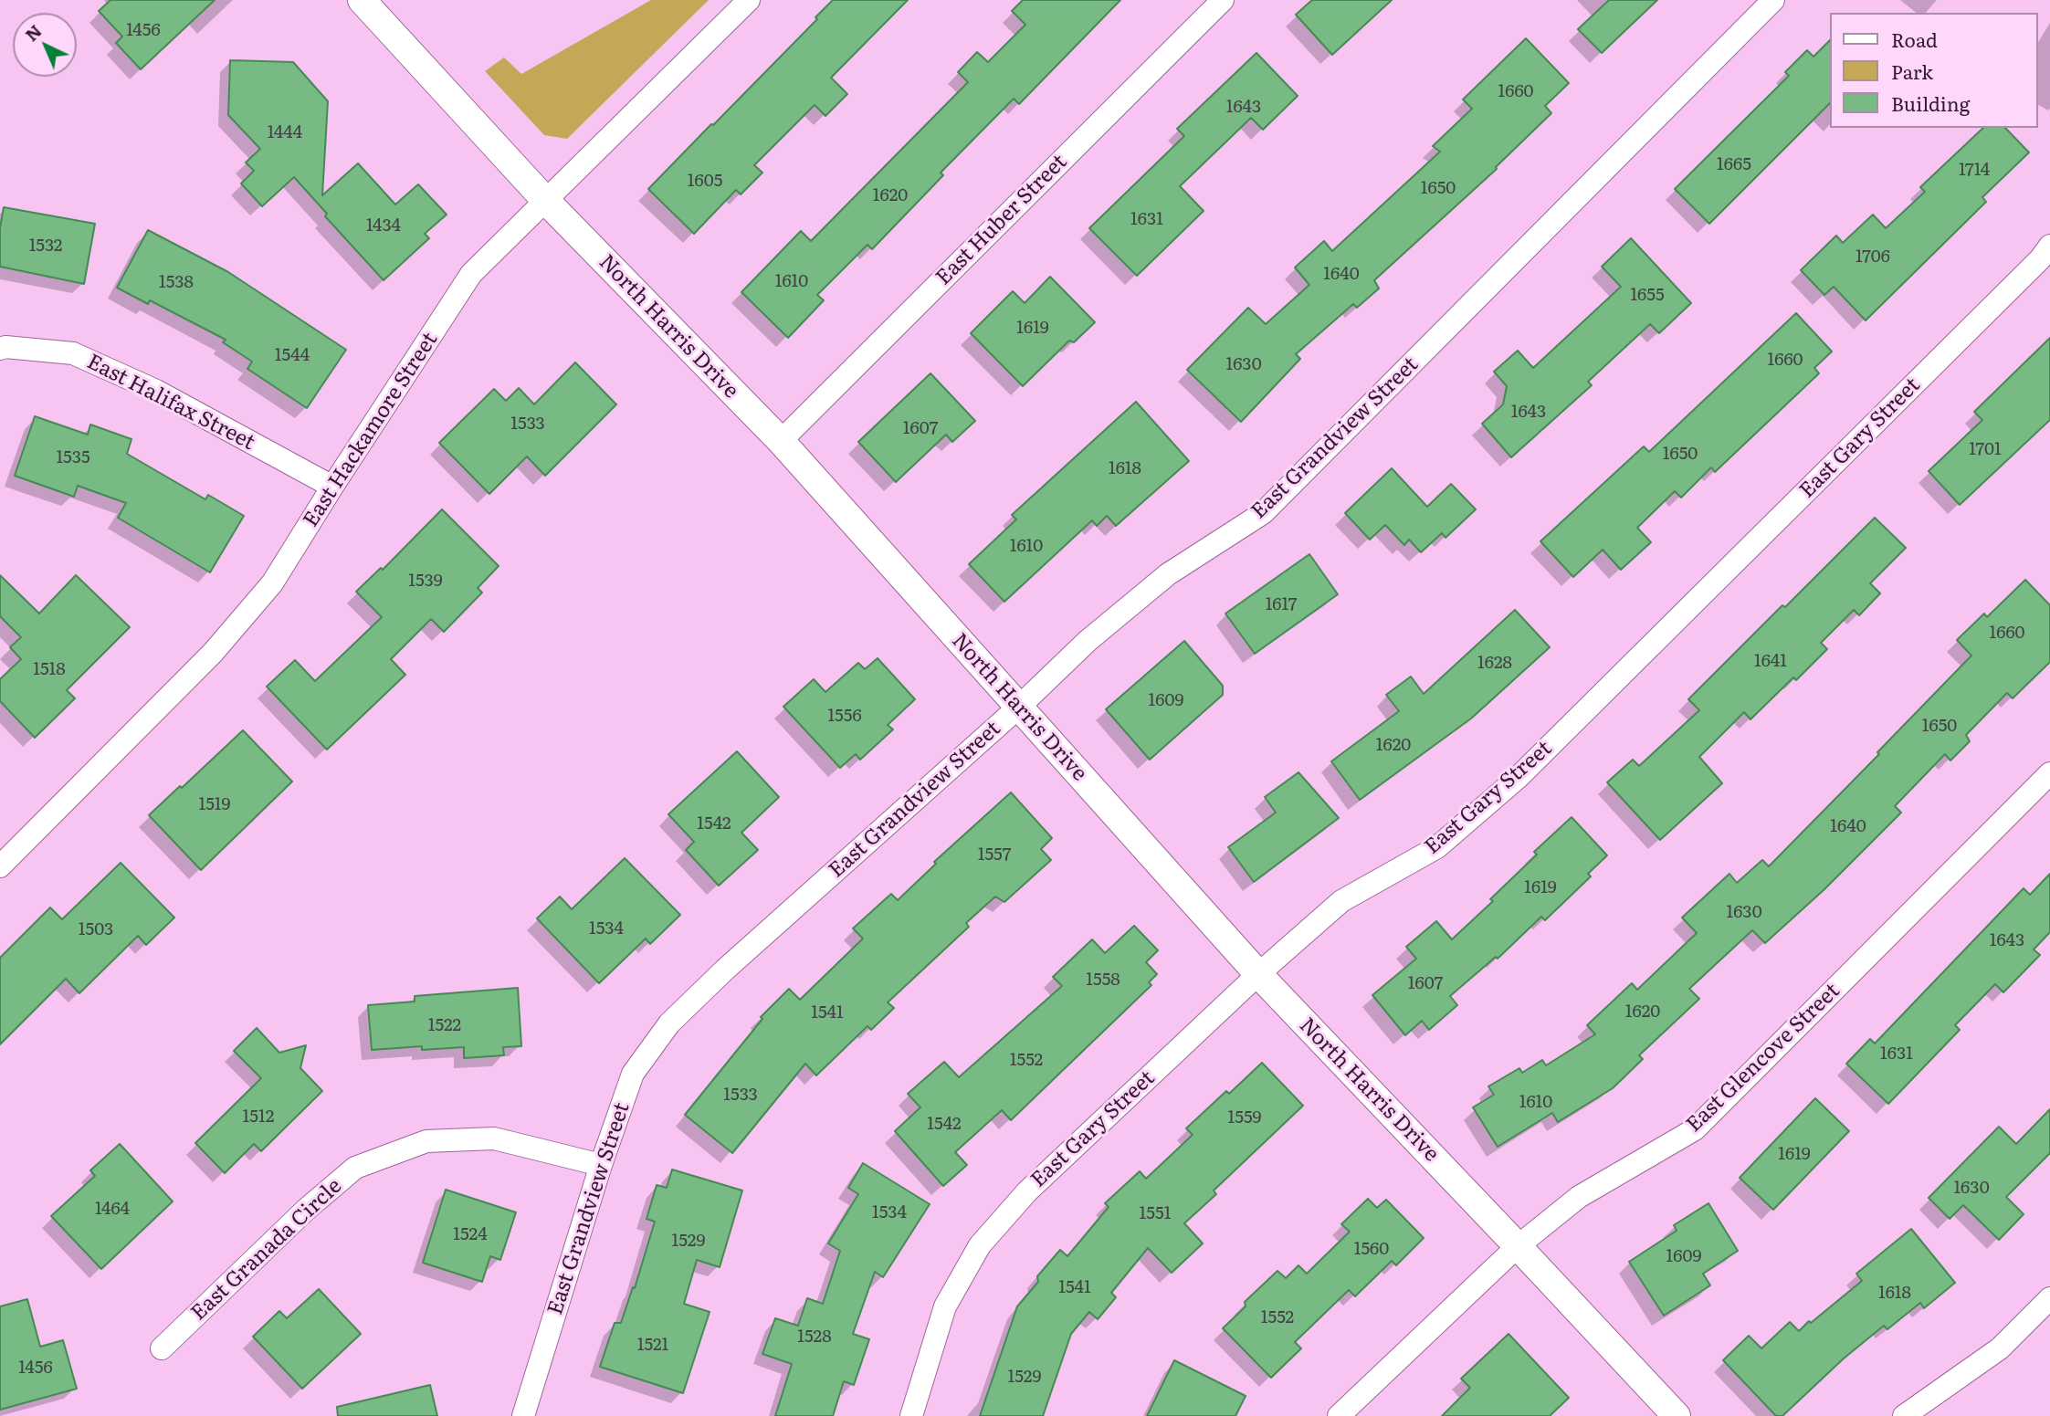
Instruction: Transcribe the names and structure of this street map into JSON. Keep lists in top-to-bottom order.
{
  "streets": {
    "street": [
      "East Huber Street",
      "North Harris Drive",
      "East Halifax Street",
      "East Hackamore Street",
      "East Grandview Street",
      "East Gary Street",
      "East Glencove Street",
      "East Granada Circle"
    ]
  },
  "crossings": [
    ["East Huber Street", "North Harris Drive"],
    ["North Harris Drive", "East Hackamore Street"],
    ["North Harris Drive", "East Grandview Street"],
    ["North Harris Drive", "East Gary Street"],
    ["North Harris Drive", "East Glencove Street"],
    ["East Halifax Street", "East Hackamore Street"],
    ["East Grandview Street", "East Granada Circle"]
  ],
  "house_numbers": [
    "1456",
    "1660",
    "1643",
    "1444",
    "1665",
    "1714",
    "1605",
    "1650",
    "1620",
    "1631",
    "1434",
    "1532",
    "1706",
    "1640",
    "1610",
    "1538",
    "1655",
    "1619",
    "1544",
    "1660",
    "1630",
    "1643",
    "1533",
    "1607",
    "1701",
    "1650",
    "1535",
    "1618",
    "1610",
    "1539",
    "1617",
    "1660",
    "1641",
    "1628",
    "1518",
    "1609",
    "1556",
    "1650",
    "1620",
    "1519",
    "1542",
    "1640",
    "1557",
    "1619",
    "1630",
    "1534",
    "1503",
    "1643",
    "1558",
    "1607",
    "1620",
    "1541",
    "1522",
    "1631",
    "1552",
    "1533",
    "1610",
    "1512",
    "1559",
    "1542",
    "1619",
    "1630",
    "1464",
    "1534",
    "1551",
    "1524",
    "1529",
    "1560",
    "1609",
    "1541",
    "1618",
    "1552",
    "1528",
    "1521",
    "1456",
    "1529"
  ],
  "legend": ["Road", "Park", "Building"],
  "north": "top left"
}
